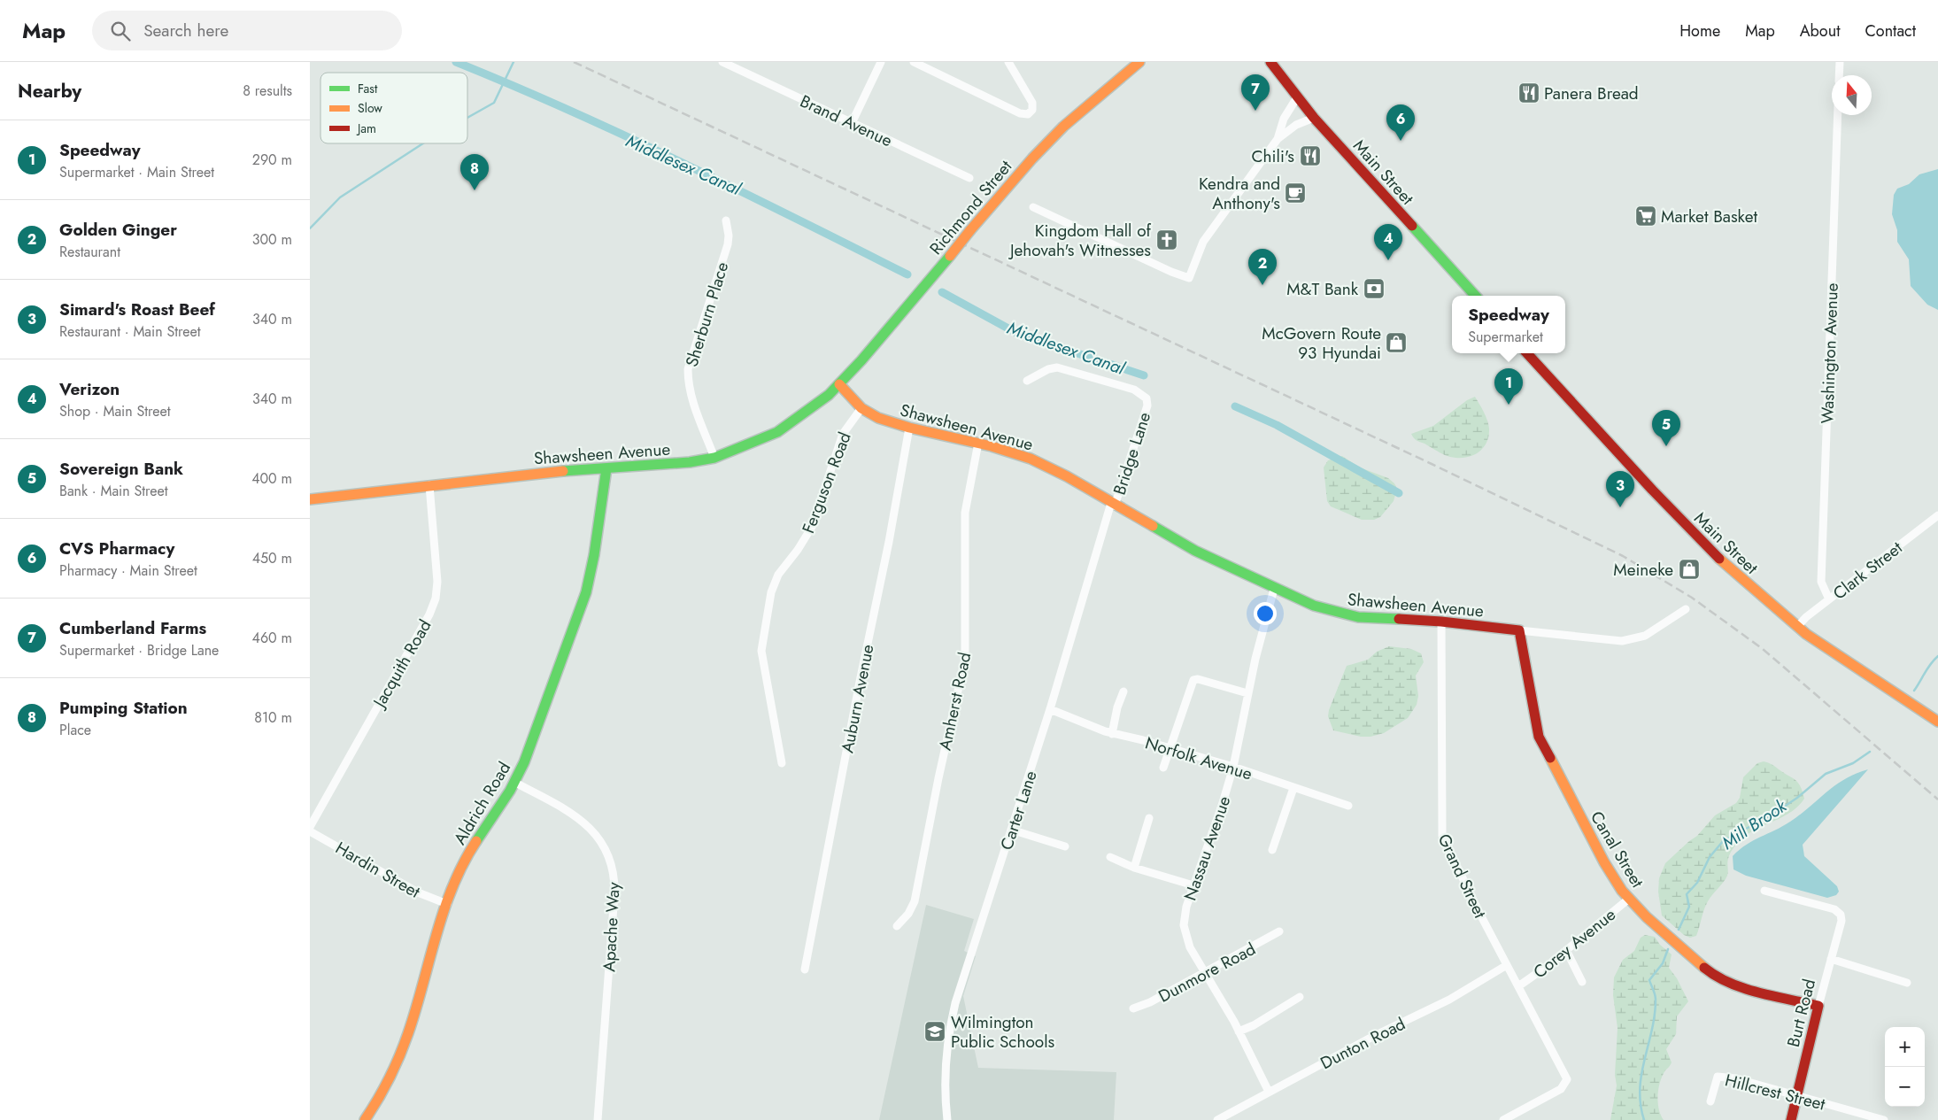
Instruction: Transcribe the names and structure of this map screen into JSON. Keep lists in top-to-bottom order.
{
  "streets": {
    "street": [
      "Brand Avenue",
      "Main Street",
      "Richmond Street",
      "Sherburn Place",
      "Washington Avenue",
      "Shawsheen Avenue",
      "Bridge Lane",
      "Ferguson Road",
      "Clark Street",
      "Jacquith Road",
      "Auburn Avenue",
      "Amherst Road",
      "Norfolk Avenue",
      "Aldrich Road",
      "Carter Lane",
      "Nassau Avenue",
      "Canal Street",
      "Hardin Street",
      "Grand Street",
      "Apache Way",
      "Corey Avenue",
      "Dunmore Road",
      "Burt Road",
      "Dunton Road",
      "Hillcrest Street"
    ]
  },
  "crossings": [
    ["Main Street", "Clark Street"],
    ["Richmond Street", "Shawsheen Avenue"],
    ["Sherburn Place", "Shawsheen Avenue"],
    ["Washington Avenue", "Clark Street"],
    ["Shawsheen Avenue", "Bridge Lane"],
    ["Shawsheen Avenue", "Ferguson Road"],
    ["Shawsheen Avenue", "Jacquith Road"],
    ["Shawsheen Avenue", "Auburn Avenue"],
    ["Shawsheen Avenue", "Amherst Road"],
    ["Shawsheen Avenue", "Aldrich Road"],
    ["Shawsheen Avenue", "Carter Lane"],
    ["Shawsheen Avenue", "Nassau Avenue"],
    ["Shawsheen Avenue", "Canal Street"],
    ["Shawsheen Avenue", "Grand Street"],
    ["Bridge Lane", "Carter Lane"],
    ["Norfolk Avenue", "Carter Lane"],
    ["Norfolk Avenue", "Nassau Avenue"],
    ["Aldrich Road", "Hardin Street"],
    ["Aldrich Road", "Apache Way"],
    ["Nassau Avenue", "Dunmore Road"],
    ["Nassau Avenue", "Dunton Road"],
    ["Canal Street", "Corey Avenue"],
    ["Canal Street", "Burt Road"],
    ["Grand Street", "Corey Avenue"],
    ["Grand Street", "Dunton Road"],
    ["Burt Road", "Hillcrest Street"]
  ],
  "water": ["Middlesex Canal", "Mill Brook"],
  "places": {
    "restaurant": ["Panera Bread", "Chili's"],
    "cafe": ["Kendra and Anthony's"],
    "supermarket": ["Market Basket"],
    "church": ["Kingdom Hall of Jehovah's Witnesses"],
    "bank": ["M&T Bank"],
    "shop": ["McGovern Route 93 Hyundai", "Meineke"],
    "school or university": ["Wilmington Public Schools"]
  },
  "legend": ["Fast", "Slow", "Jam"],
  "north": "top",
  "page": {
    "header": "Map",
    "search": "Search here",
    "nav": [
      "Home",
      "Map",
      "About",
      "Contact"
    ],
    "heading": ["Nearby", "8 results"],
    "pins": [
      "7",
      "6",
      "8",
      "4",
      "2",
      "1",
      "5",
      "3"
    ],
    "list": [
      {
        "mark": "1",
        "name": "Speedway",
        "note": "Supermarket · Main Street",
        "value": "290 m"
      },
      {
        "mark": "2",
        "name": "Golden Ginger",
        "note": "Restaurant",
        "value": "300 m"
      },
      {
        "mark": "3",
        "name": "Simard's Roast Beef",
        "note": "Restaurant · Main Street",
        "value": "340 m"
      },
      {
        "mark": "4",
        "name": "Verizon",
        "note": "Shop · Main Street",
        "value": "340 m"
      },
      {
        "mark": "5",
        "name": "Sovereign Bank",
        "note": "Bank · Main Street",
        "value": "400 m"
      },
      {
        "mark": "6",
        "name": "CVS Pharmacy",
        "note": "Pharmacy · Main Street",
        "value": "450 m"
      },
      {
        "mark": "7",
        "name": "Cumberland Farms",
        "note": "Supermarket · Bridge Lane",
        "value": "460 m"
      },
      {
        "mark": "8",
        "name": "Pumping Station",
        "note": "Place",
        "value": "810 m"
      }
    ],
    "popup": ["Speedway", "Supermarket"],
    "map_buttons": ["+", "−"]
  }
}
